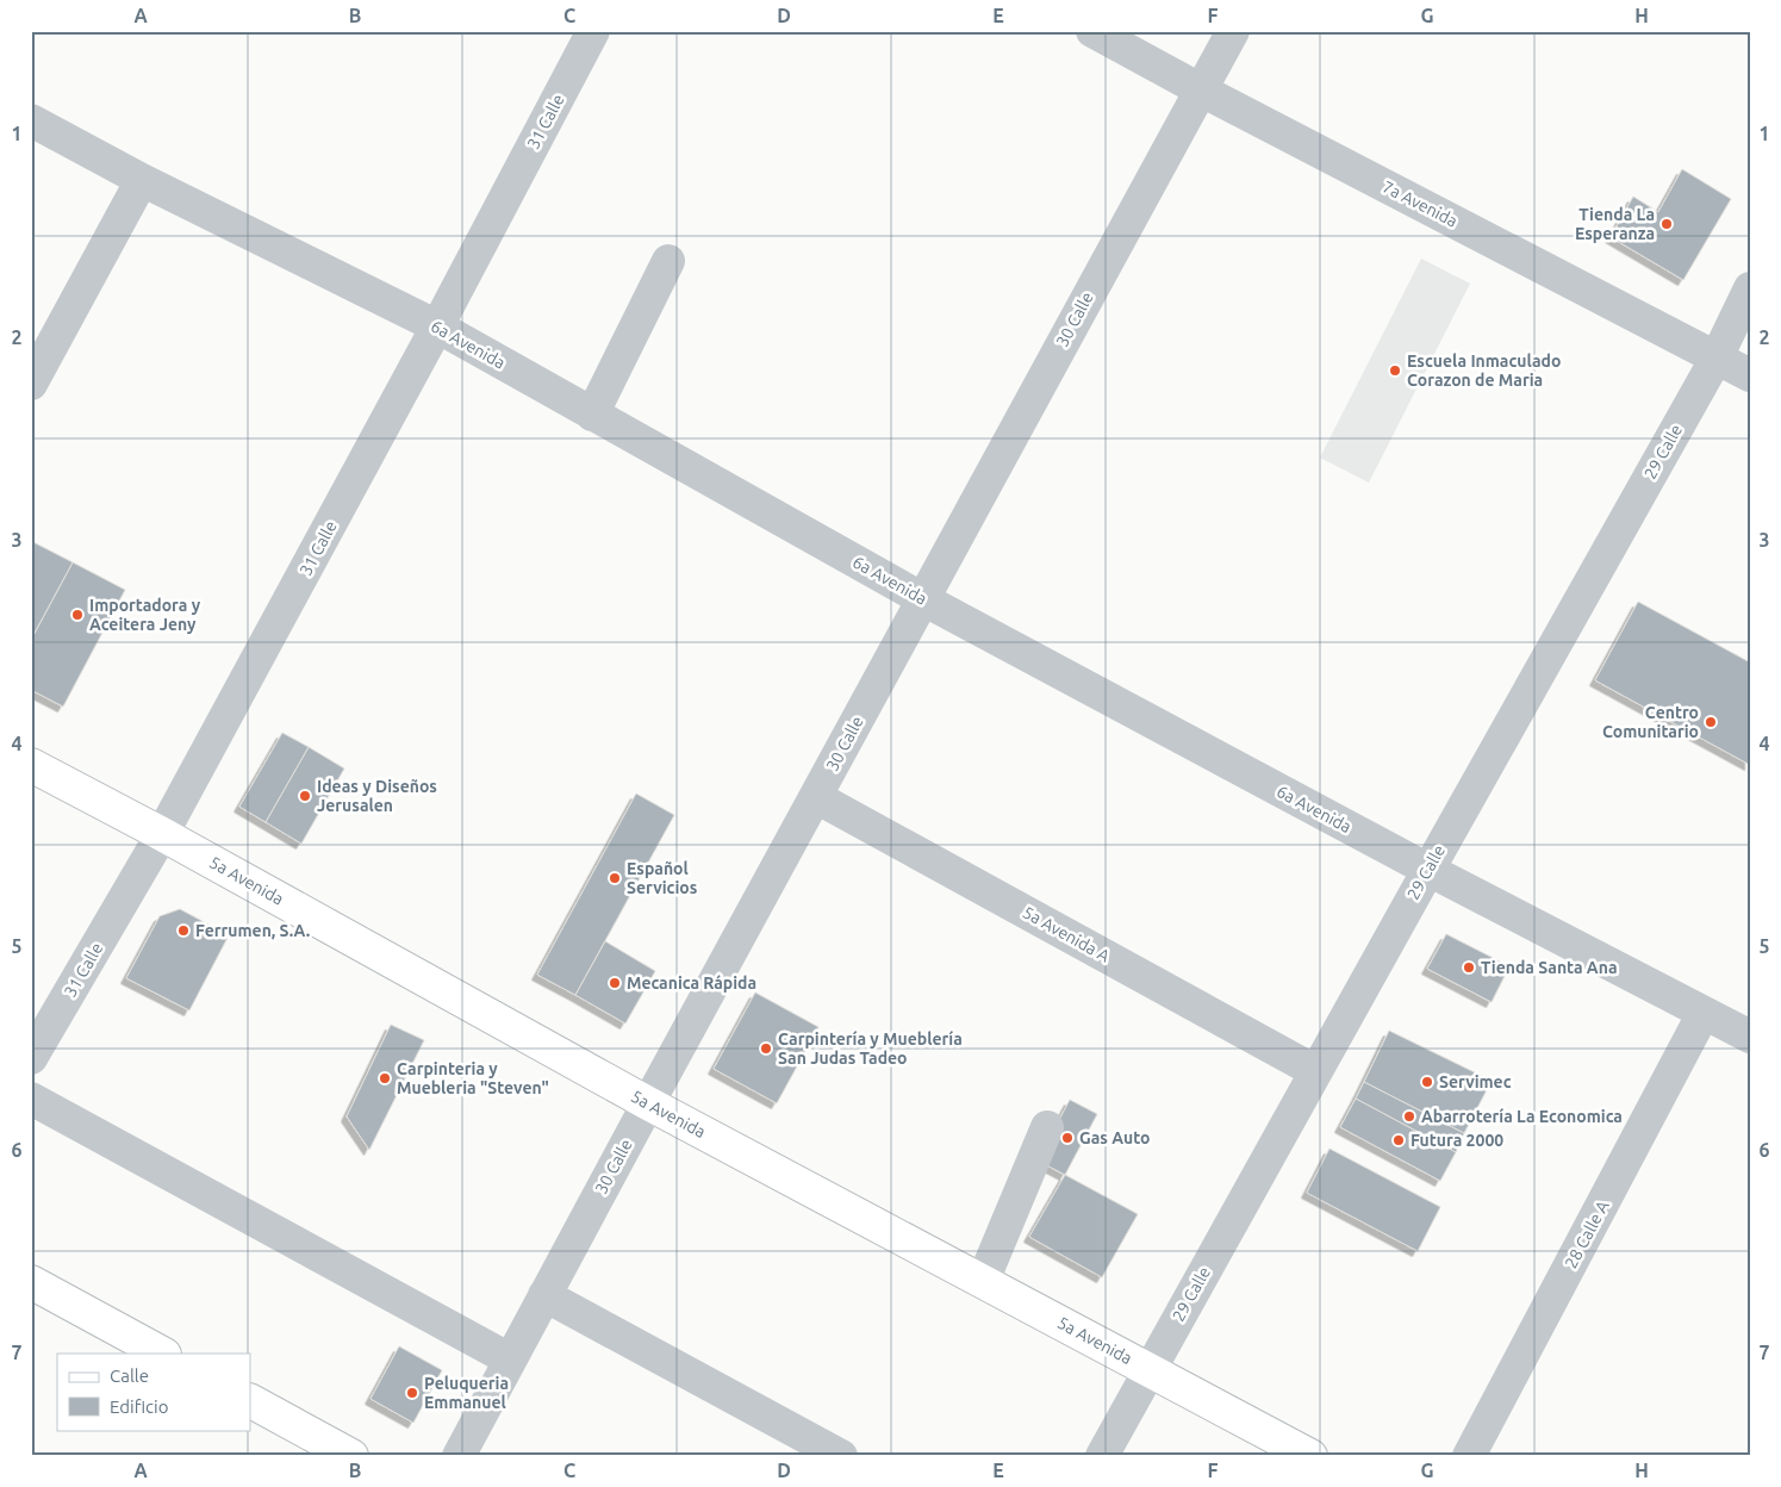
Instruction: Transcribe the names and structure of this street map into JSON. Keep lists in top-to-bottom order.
{
  "streets": {
    "main road": ["5a Avenida"],
    "street": [
      "31 Calle",
      "7a Avenida",
      "30 Calle",
      "6a Avenida",
      "29 Calle",
      "5a Avenida A",
      "28 Calle A"
    ]
  },
  "crossings": [
    ["31 Calle", "6a Avenida"],
    ["31 Calle", "5a Avenida"],
    ["7a Avenida", "30 Calle"],
    ["7a Avenida", "29 Calle"],
    ["30 Calle", "6a Avenida"],
    ["30 Calle", "5a Avenida"],
    ["30 Calle", "5a Avenida A"],
    ["6a Avenida", "29 Calle"],
    ["6a Avenida", "28 Calle A"],
    ["29 Calle", "5a Avenida"],
    ["29 Calle", "5a Avenida A"]
  ],
  "places": [
    "Tienda La Esperanza",
    "Escuela Inmaculado Corazon de Maria",
    "Importadora y Aceitera Jeny",
    "Centro Comunitario",
    "Ideas y Diseños Jerusalen",
    "Español Servicios",
    "Ferrumen, S.A.",
    "Tienda Santa Ana",
    "Mecanica Rápida",
    "Carpintería y Mueblería San Judas Tadeo",
    "Carpinteria y Muebleria \"Steven\"",
    "Servimec",
    "Abarrotería La Economica",
    "Gas Auto",
    "Futura 2000",
    "Peluqueria Emmanuel"
  ],
  "legend": ["Calle", "Edificio"],
  "grid": {
    "columns": [
      "A",
      "B",
      "C",
      "D",
      "E",
      "F",
      "G",
      "H"
    ],
    "rows": [
      "1",
      "2",
      "3",
      "4",
      "5",
      "6",
      "7"
    ]
  }
}
